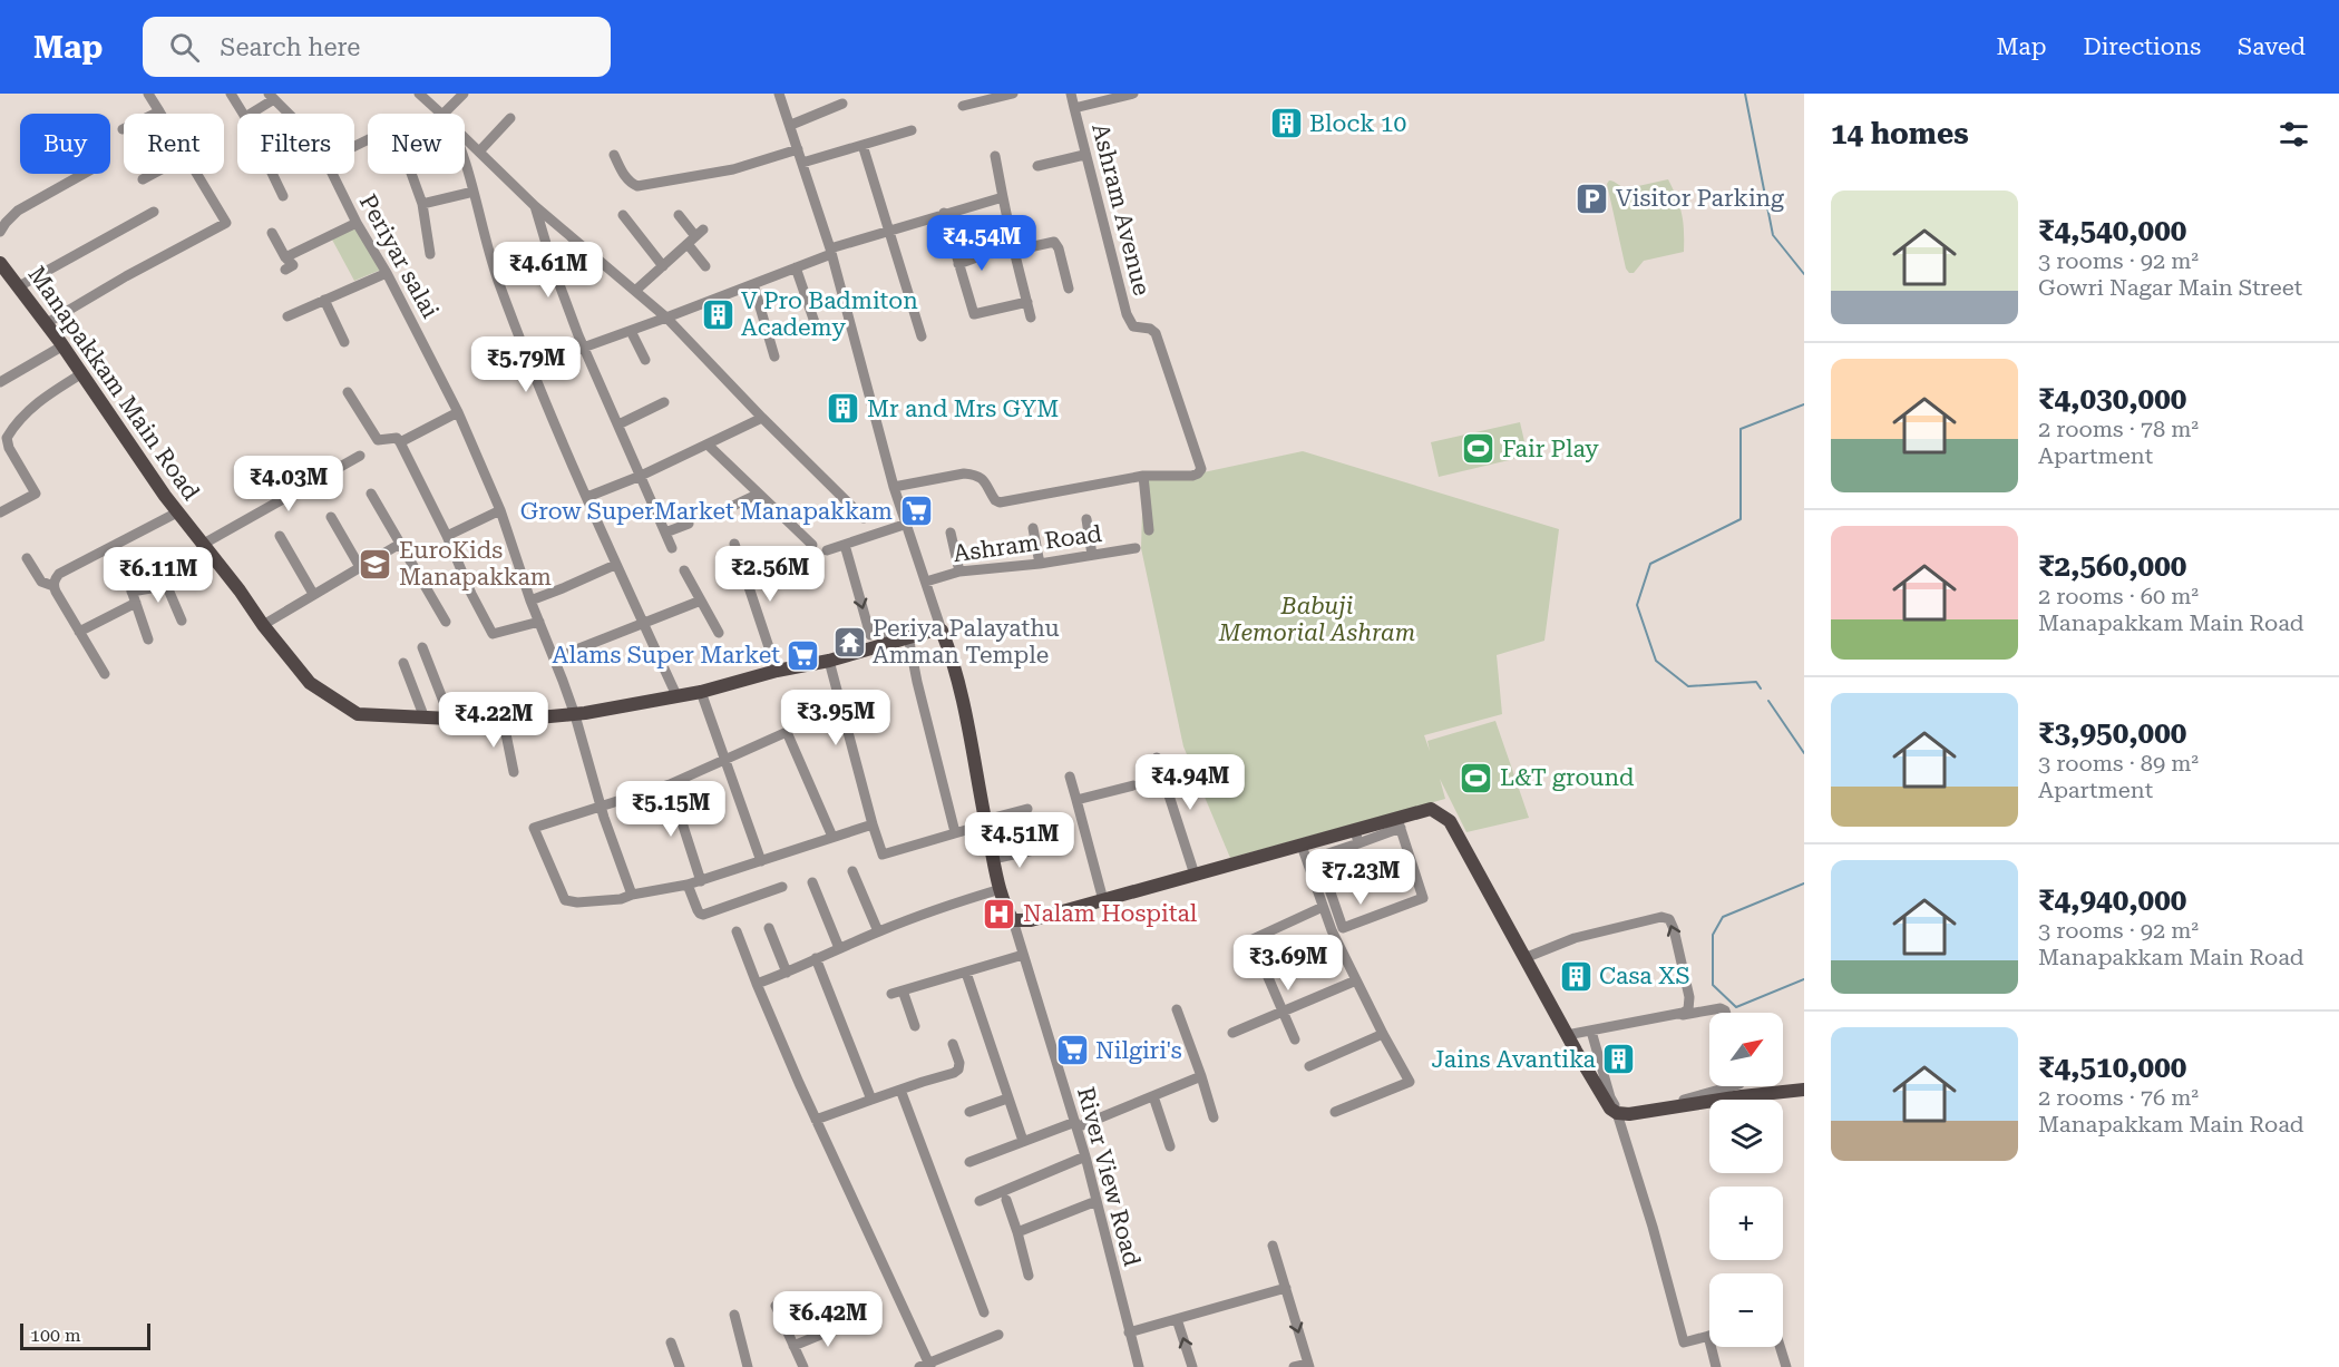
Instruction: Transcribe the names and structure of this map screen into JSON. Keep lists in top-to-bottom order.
{
  "streets": {
    "main road": ["Manapakkam Main Road"],
    "street": [
      "Ashram Avenue",
      "Periyar salai",
      "Ashram Road",
      "River View Road"
    ]
  },
  "crossings": [
    ["Periyar salai", "Manapakkam Main Road"]
  ],
  "parks": ["Babuji Memorial Ashram"],
  "places": {
    "building": [
      "Block 10",
      "V Pro Badmiton Academy",
      "Mr and Mrs GYM",
      "Casa XS",
      "Jains Avantika"
    ],
    "parking": ["Visitor Parking"],
    "sports": ["Fair Play", "L&T ground"],
    "supermarket": ["Grow SuperMarket Manapakkam", "Alams Super Market", "Nilgiri's"],
    "school or university": ["EuroKids Manapakkam"],
    "temple": ["Periya Palayathu Amman Temple"],
    "hospital": ["Nalam Hospital"]
  },
  "scale_bar": "100 m",
  "north": "top right",
  "page": {
    "header": "Map",
    "search": "Search here",
    "nav": ["Map", "Directions", "Saved"],
    "heading": "14 homes",
    "chip": [
      "Buy",
      "Rent",
      "Filters",
      "New"
    ],
    "list": [
      {
        "name": "₹4,540,000",
        "note": "3 rooms · 92 m² · Gowri Nagar Main Street"
      },
      {
        "name": "₹4,030,000",
        "note": "2 rooms · 78 m² · Apartment"
      },
      {
        "name": "₹2,560,000",
        "note": "2 rooms · 60 m² · Manapakkam Main Road"
      },
      {
        "name": "₹3,950,000",
        "note": "3 rooms · 89 m² · Apartment"
      },
      {
        "name": "₹4,940,000",
        "note": "3 rooms · 92 m² · Manapakkam Main Road"
      },
      {
        "name": "₹4,510,000",
        "note": "2 rooms · 76 m² · Manapakkam Main Road"
      }
    ],
    "price": [
      "₹4.54M",
      "₹4.61M",
      "₹5.79M",
      "₹4.03M",
      "₹2.56M",
      "₹6.11M",
      "₹3.95M",
      "₹4.22M",
      "₹4.94M",
      "₹5.15M",
      "₹4.51M",
      "₹7.23M",
      "₹3.69M",
      "₹6.42M"
    ],
    "map_buttons": ["+", "−"],
    "scale": "100 m"
  }
}
